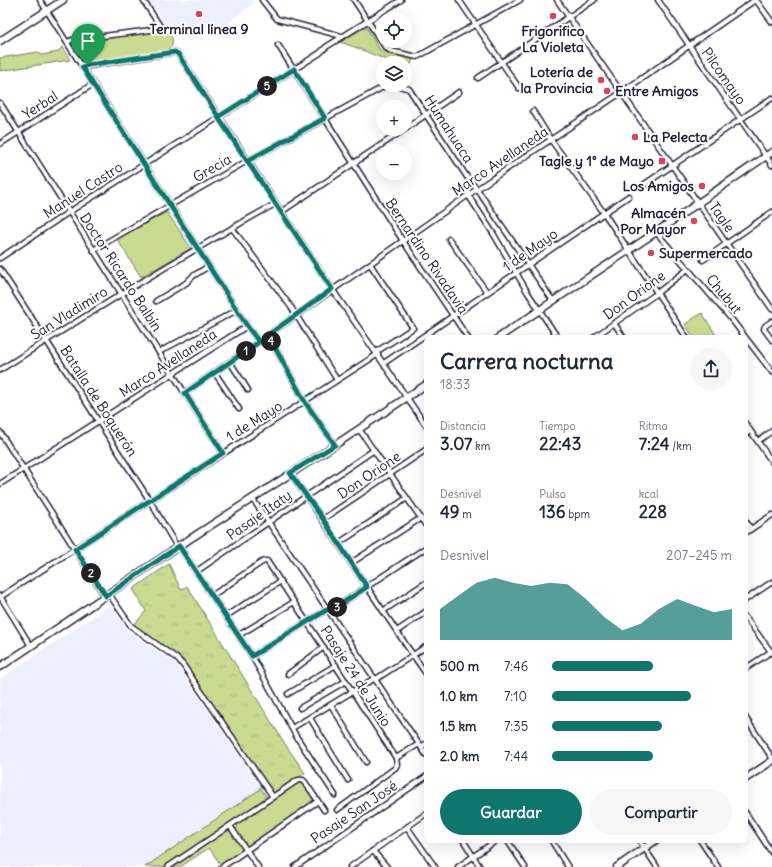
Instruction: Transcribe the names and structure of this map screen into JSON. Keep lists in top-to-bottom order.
{
  "streets": {
    "street": [
      "Pilcomayo",
      "Yerbal",
      "Humahuaca",
      "Marco Avellaneda",
      "Grecia",
      "Manuel Castro",
      "Tagle",
      "1 de Mayo",
      "Bernardino Rivadavia",
      "Doctor Ricardo Balbín",
      "Chubut",
      "Don Orione",
      "San Vladimiro",
      "Batalla de Boquerón",
      "Pasaje Itaty",
      "Pasaje 24 de Junio",
      "Pasaje San José"
    ]
  },
  "crossings": [
    ["Pilcomayo", "Marco Avellaneda"],
    ["Yerbal", "Doctor Ricardo Balbín"],
    ["Humahuaca", "Marco Avellaneda"],
    ["Humahuaca", "1 de Mayo"],
    ["Marco Avellaneda", "Tagle"],
    ["Marco Avellaneda", "1 de Mayo"],
    ["Marco Avellaneda", "Bernardino Rivadavia"],
    ["Marco Avellaneda", "Doctor Ricardo Balbín"],
    ["Marco Avellaneda", "Batalla de Boquerón"],
    ["Grecia", "Bernardino Rivadavia"],
    ["Grecia", "Doctor Ricardo Balbín"],
    ["Manuel Castro", "Bernardino Rivadavia"],
    ["Manuel Castro", "Doctor Ricardo Balbín"],
    ["1 de Mayo", "Bernardino Rivadavia"],
    ["1 de Mayo", "Doctor Ricardo Balbín"],
    ["1 de Mayo", "Batalla de Boquerón"],
    ["Doctor Ricardo Balbín", "San Vladimiro"],
    ["Chubut", "Don Orione"],
    ["San Vladimiro", "Batalla de Boquerón"],
    ["Batalla de Boquerón", "Pasaje Itaty"],
    ["Batalla de Boquerón", "Pasaje 24 de Junio"]
  ],
  "places": {
    "other": [
      "Terminal línea 9",
      "Frigorifico La Violeta",
      "Lotería de la Provincia",
      "Entre Amigos",
      "La Pelecta",
      "Los Amigos",
      "Almacén Por Mayor",
      "Supermercado"
    ],
    "transit": ["Tagle y 1° de Mayo"]
  },
  "page": {
    "map_buttons": ["+", "−"],
    "pins": [
      "5",
      "4",
      "1",
      "2",
      "3"
    ],
    "heading": ["Carrera nocturna", "18:33"],
    "stats": [
      ["Distancia", "3.07 km"],
      ["Tiempo", "22:43"],
      ["Ritmo", "7:24 /km"],
      ["Desnivel", "49 m"],
      ["Pulso", "136 bpm"],
      ["kcal", "228"]
    ],
    "chart": ["Desnivel", "207–245 m"],
    "list": [
      {
        "name": "500 m",
        "note": "7:46"
      },
      {
        "name": "1.0 km",
        "note": "7:10"
      },
      {
        "name": "1.5 km",
        "note": "7:35"
      },
      {
        "name": "2.0 km",
        "note": "7:44"
      }
    ],
    "buttons": ["Guardar", "Compartir"]
  }
}
